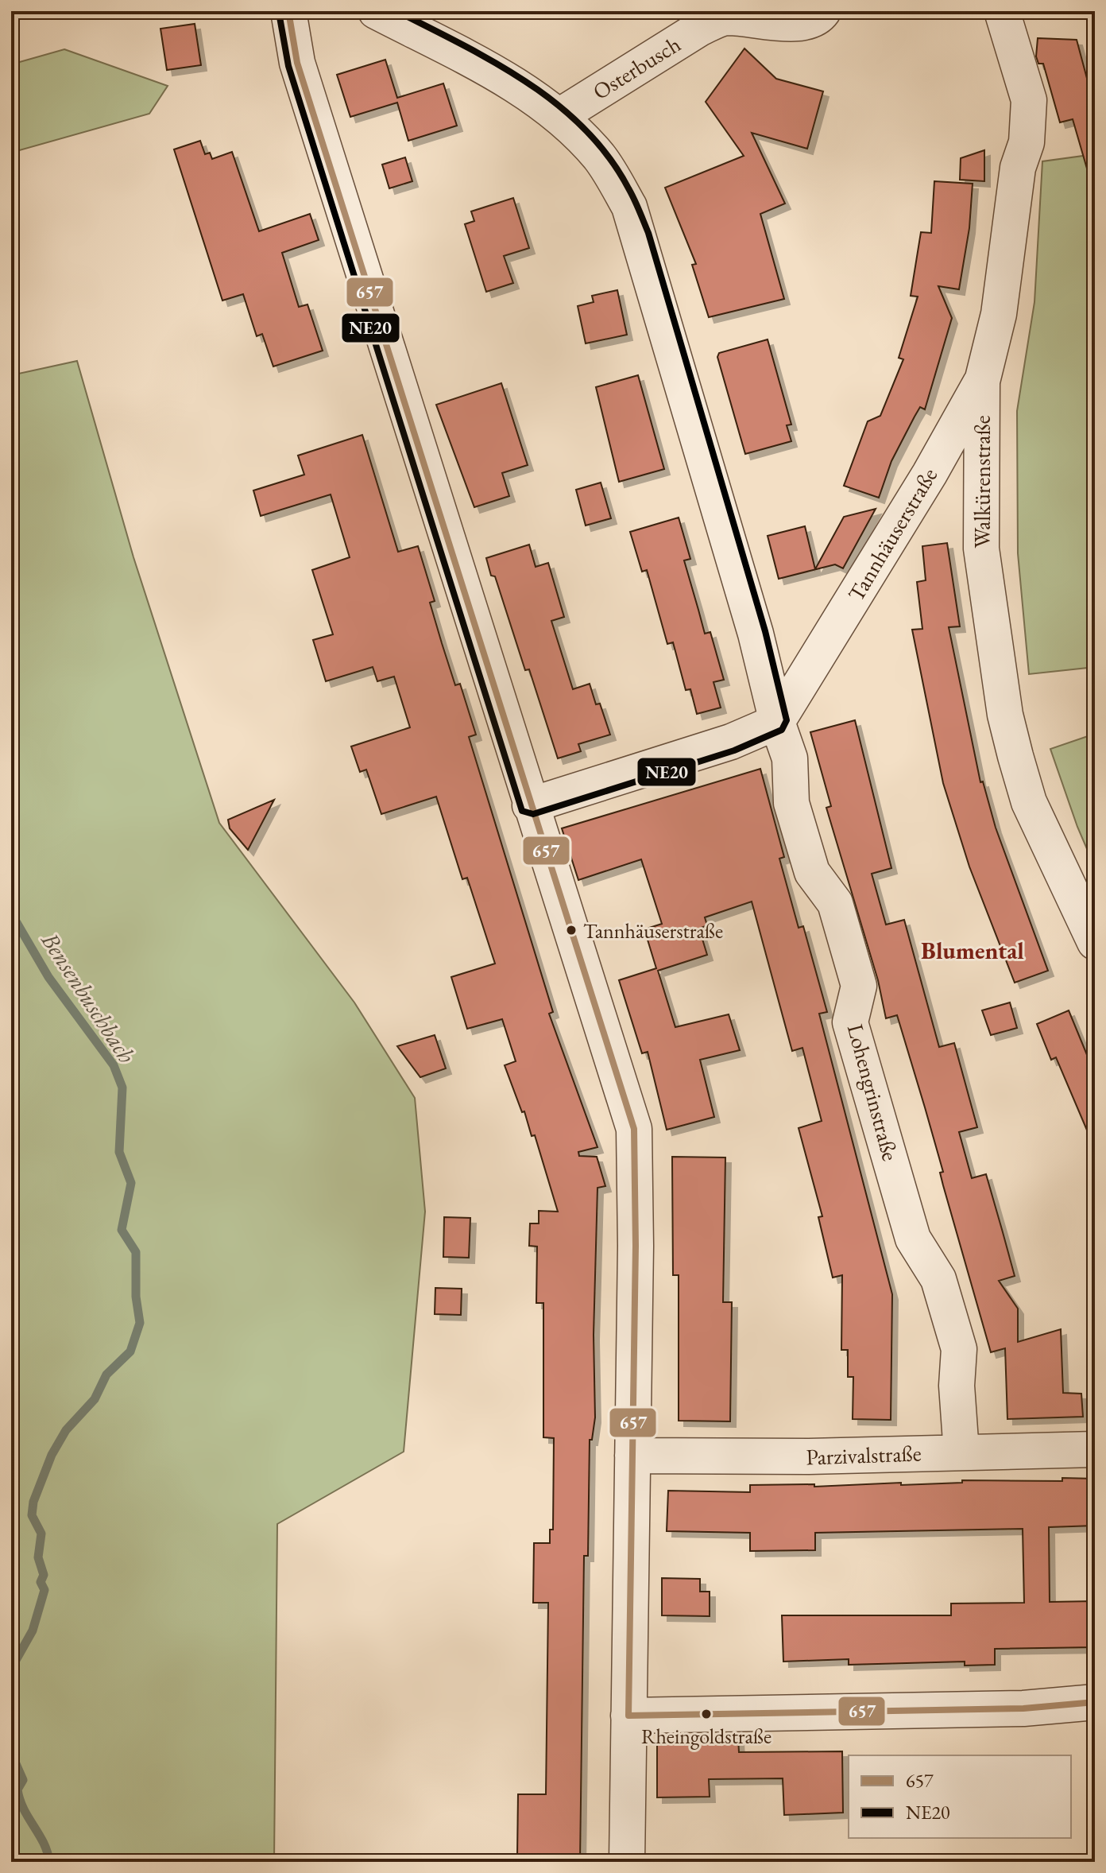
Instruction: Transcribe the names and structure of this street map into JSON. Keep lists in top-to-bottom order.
{
  "streets": {
    "street": [
      "Osterbusch",
      "Walkürenstraße",
      "Tannhäuserstraße",
      "Lohengrinstraße",
      "Parzivalstraße"
    ]
  },
  "crossings": [
    ["Osterbusch", "Lohengrinstraße"],
    ["Walkürenstraße", "Tannhäuserstraße"],
    ["Tannhäuserstraße", "Lohengrinstraße"],
    ["Lohengrinstraße", "Parzivalstraße"]
  ],
  "districts": ["Blumental"],
  "water": ["Bensenbuschbach"],
  "places": ["Tannhäuserstraße", "Rheingoldstraße"],
  "lines": ["transit line 657", "transit line NE20"],
  "legend": ["657", "NE20"]
}
